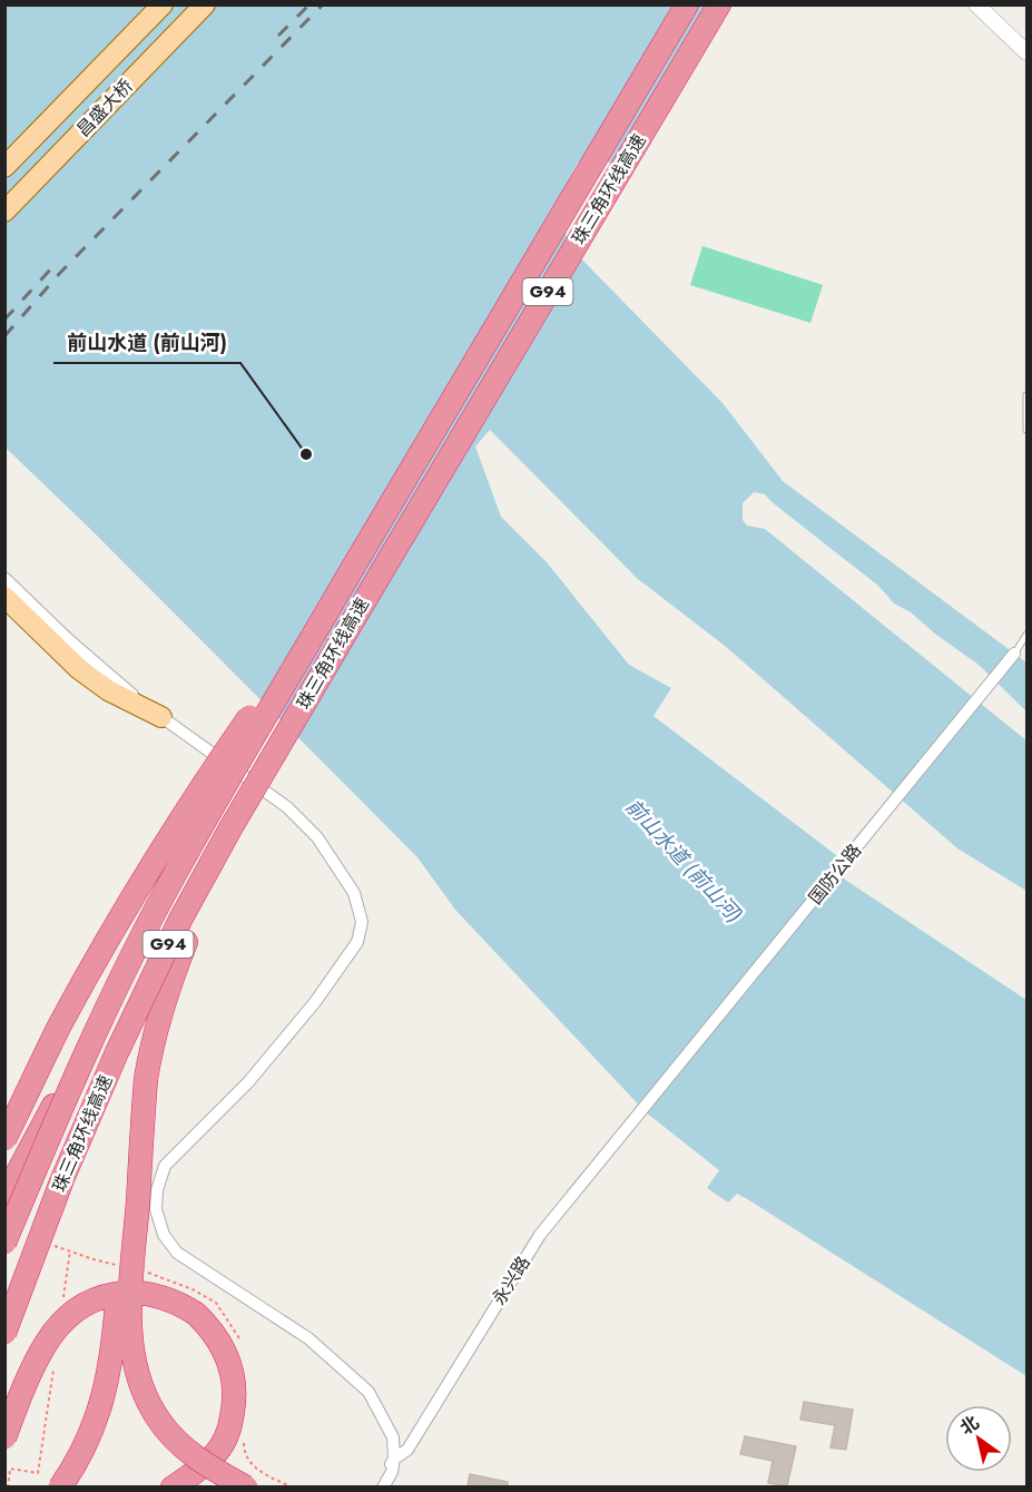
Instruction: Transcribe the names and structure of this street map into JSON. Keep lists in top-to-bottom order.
{
  "streets": {
    "highway": ["珠三角环线高速", "G94"],
    "main road": ["昌盛大桥"],
    "street": ["国防公路", "永兴路"]
  },
  "crossings": [
    ["国防公路", "永兴路"]
  ],
  "water": ["前山水道 (前山河)"],
  "places": ["前山水道 (前山河)"],
  "north": "top left"
}
